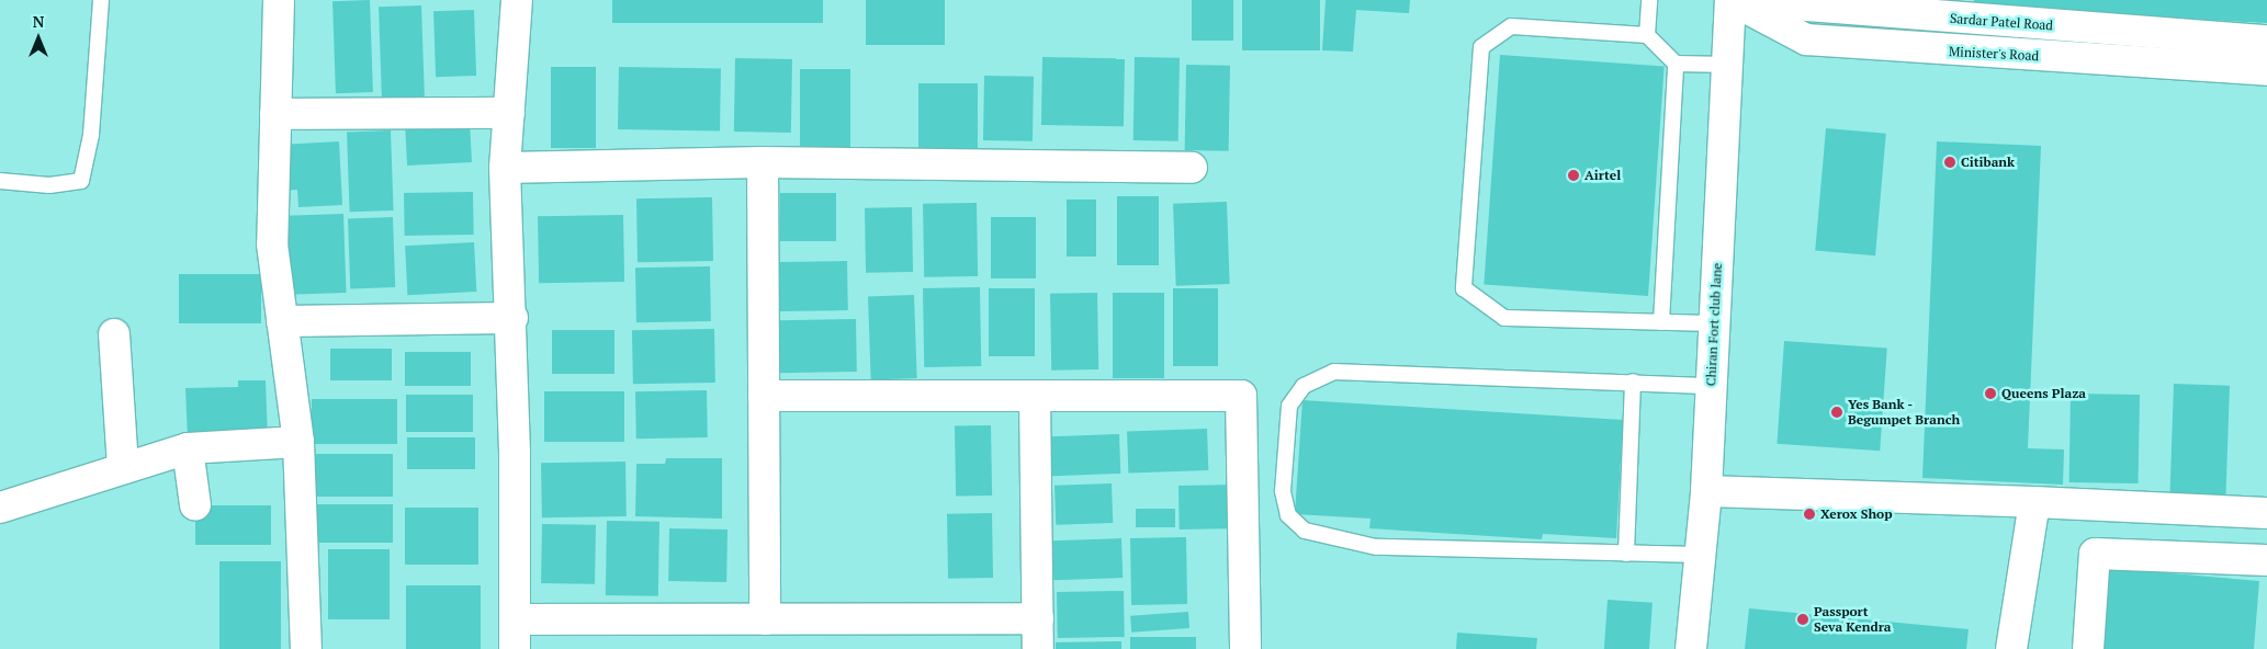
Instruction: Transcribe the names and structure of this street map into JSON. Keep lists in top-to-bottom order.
{
  "streets": {
    "street": ["Sardar Patel Road", "Minister's Road", "Chiran Fort club lane"]
  },
  "crossings": [
    ["Minister's Road", "Chiran Fort club lane"]
  ],
  "places": [
    "Citibank",
    "Airtel",
    "Queens Plaza",
    "Yes Bank - Begumpet Branch",
    "Xerox Shop",
    "Passport Seva Kendra"
  ],
  "north": "top"
}
